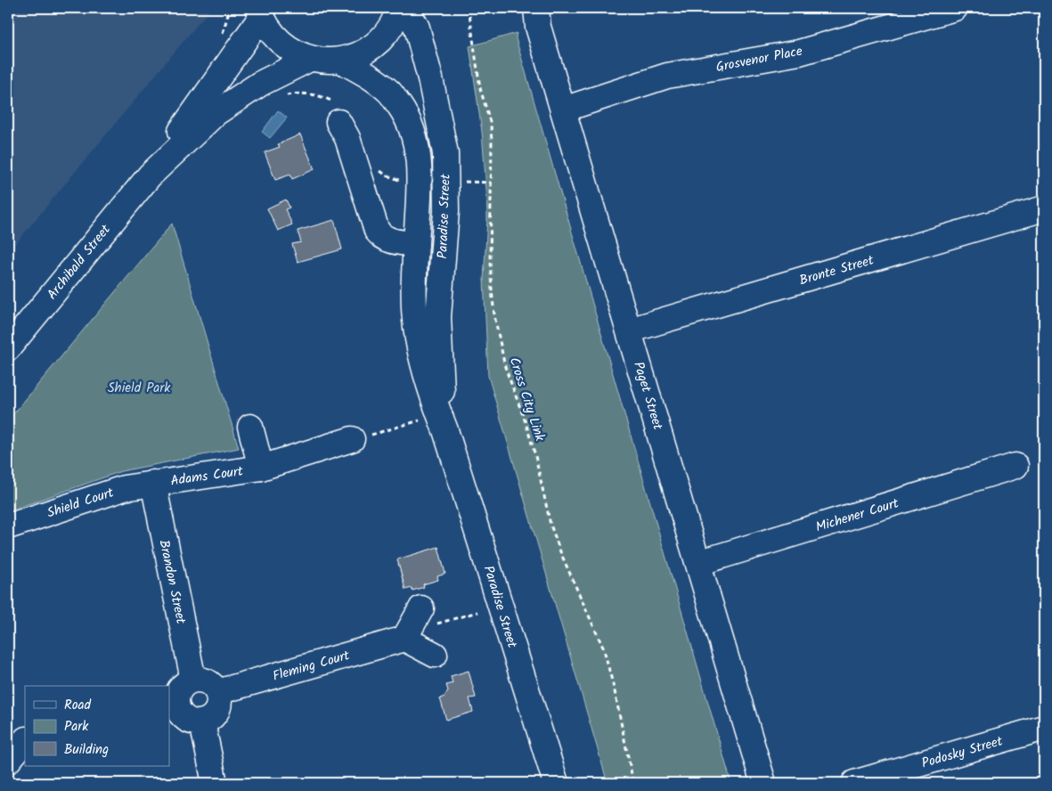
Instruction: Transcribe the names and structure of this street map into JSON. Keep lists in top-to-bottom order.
{
  "streets": {
    "street": [
      "Grosvenor Place",
      "Paradise Street",
      "Archibald Street",
      "Bronte Street",
      "Paget Street",
      "Adams Court",
      "Shield Court",
      "Michener Court",
      "Brandon Street",
      "Fleming Court",
      "Podosky Street"
    ],
    "path": ["Cross City Link"]
  },
  "crossings": [
    ["Grosvenor Place", "Paget Street"],
    ["Bronte Street", "Paget Street"],
    ["Paget Street", "Michener Court"],
    ["Adams Court", "Shield Court"],
    ["Adams Court", "Brandon Street"],
    ["Shield Court", "Brandon Street"],
    ["Brandon Street", "Fleming Court"]
  ],
  "parks": ["Shield Park"],
  "legend": ["Road", "Park", "Building"]
}
